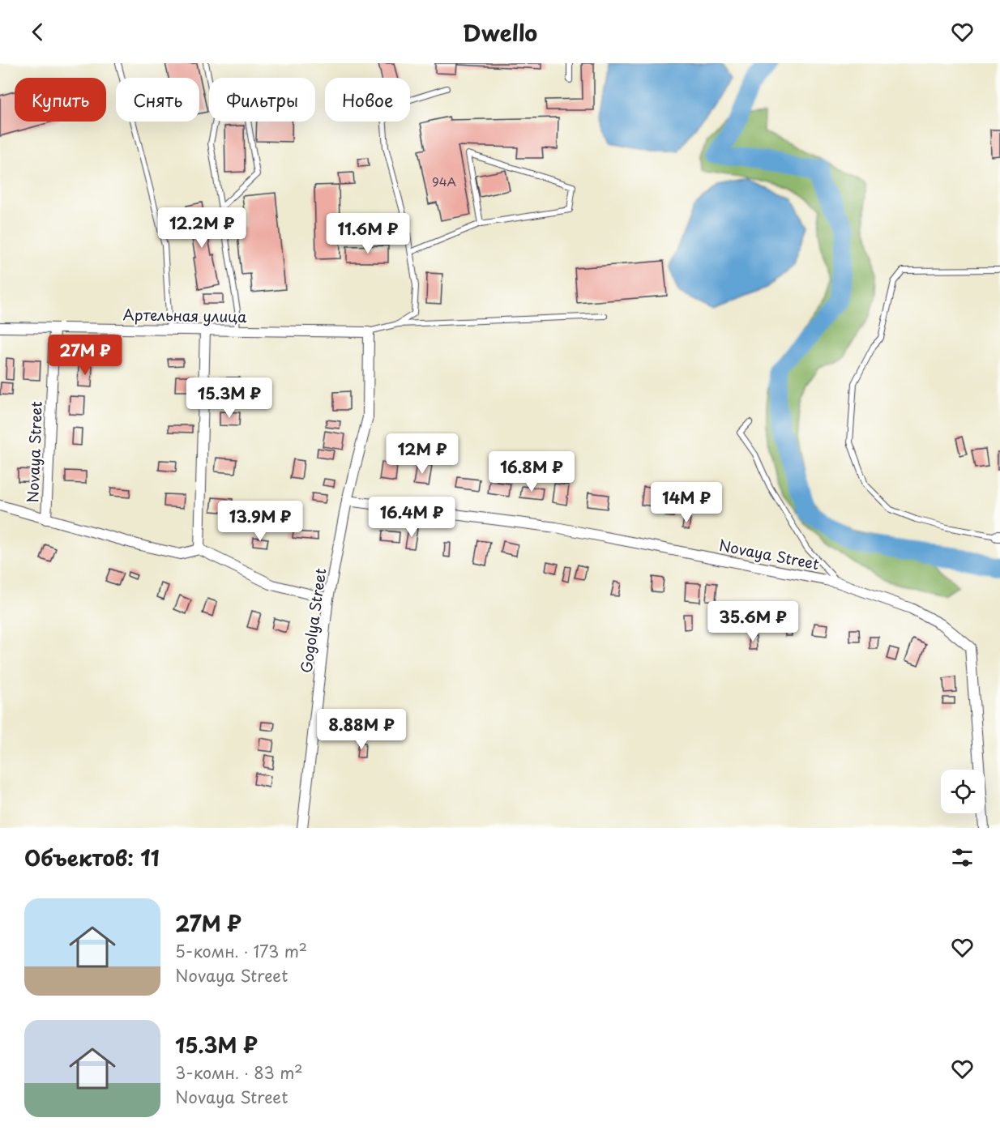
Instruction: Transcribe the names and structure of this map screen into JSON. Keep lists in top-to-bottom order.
{
  "streets": {
    "street": ["Артельная улица", "Novaya Street", "Gogolya Street"]
  },
  "crossings": [
    ["Артельная улица", "Novaya Street"],
    ["Артельная улица", "Gogolya Street"],
    ["Novaya Street", "Gogolya Street"]
  ],
  "house_numbers": ["94А"],
  "page": {
    "header": "Dwello",
    "chip": [
      "Купить",
      "Снять",
      "Фильтры",
      "Новое"
    ],
    "price": [
      "12.2M ₽",
      "11.6M ₽",
      "27M ₽",
      "15.3M ₽",
      "12M ₽",
      "16.8M ₽",
      "14M ₽",
      "16.4M ₽",
      "13.9M ₽",
      "35.6M ₽",
      "8.88M ₽"
    ],
    "heading": "Объектов: 11",
    "list": [
      {
        "name": "27M ₽",
        "note": "5-комн. · 173 m² · Novaya Street"
      },
      {
        "name": "15.3M ₽",
        "note": "3-комн. · 83 m² · Novaya Street"
      }
    ]
  }
}
